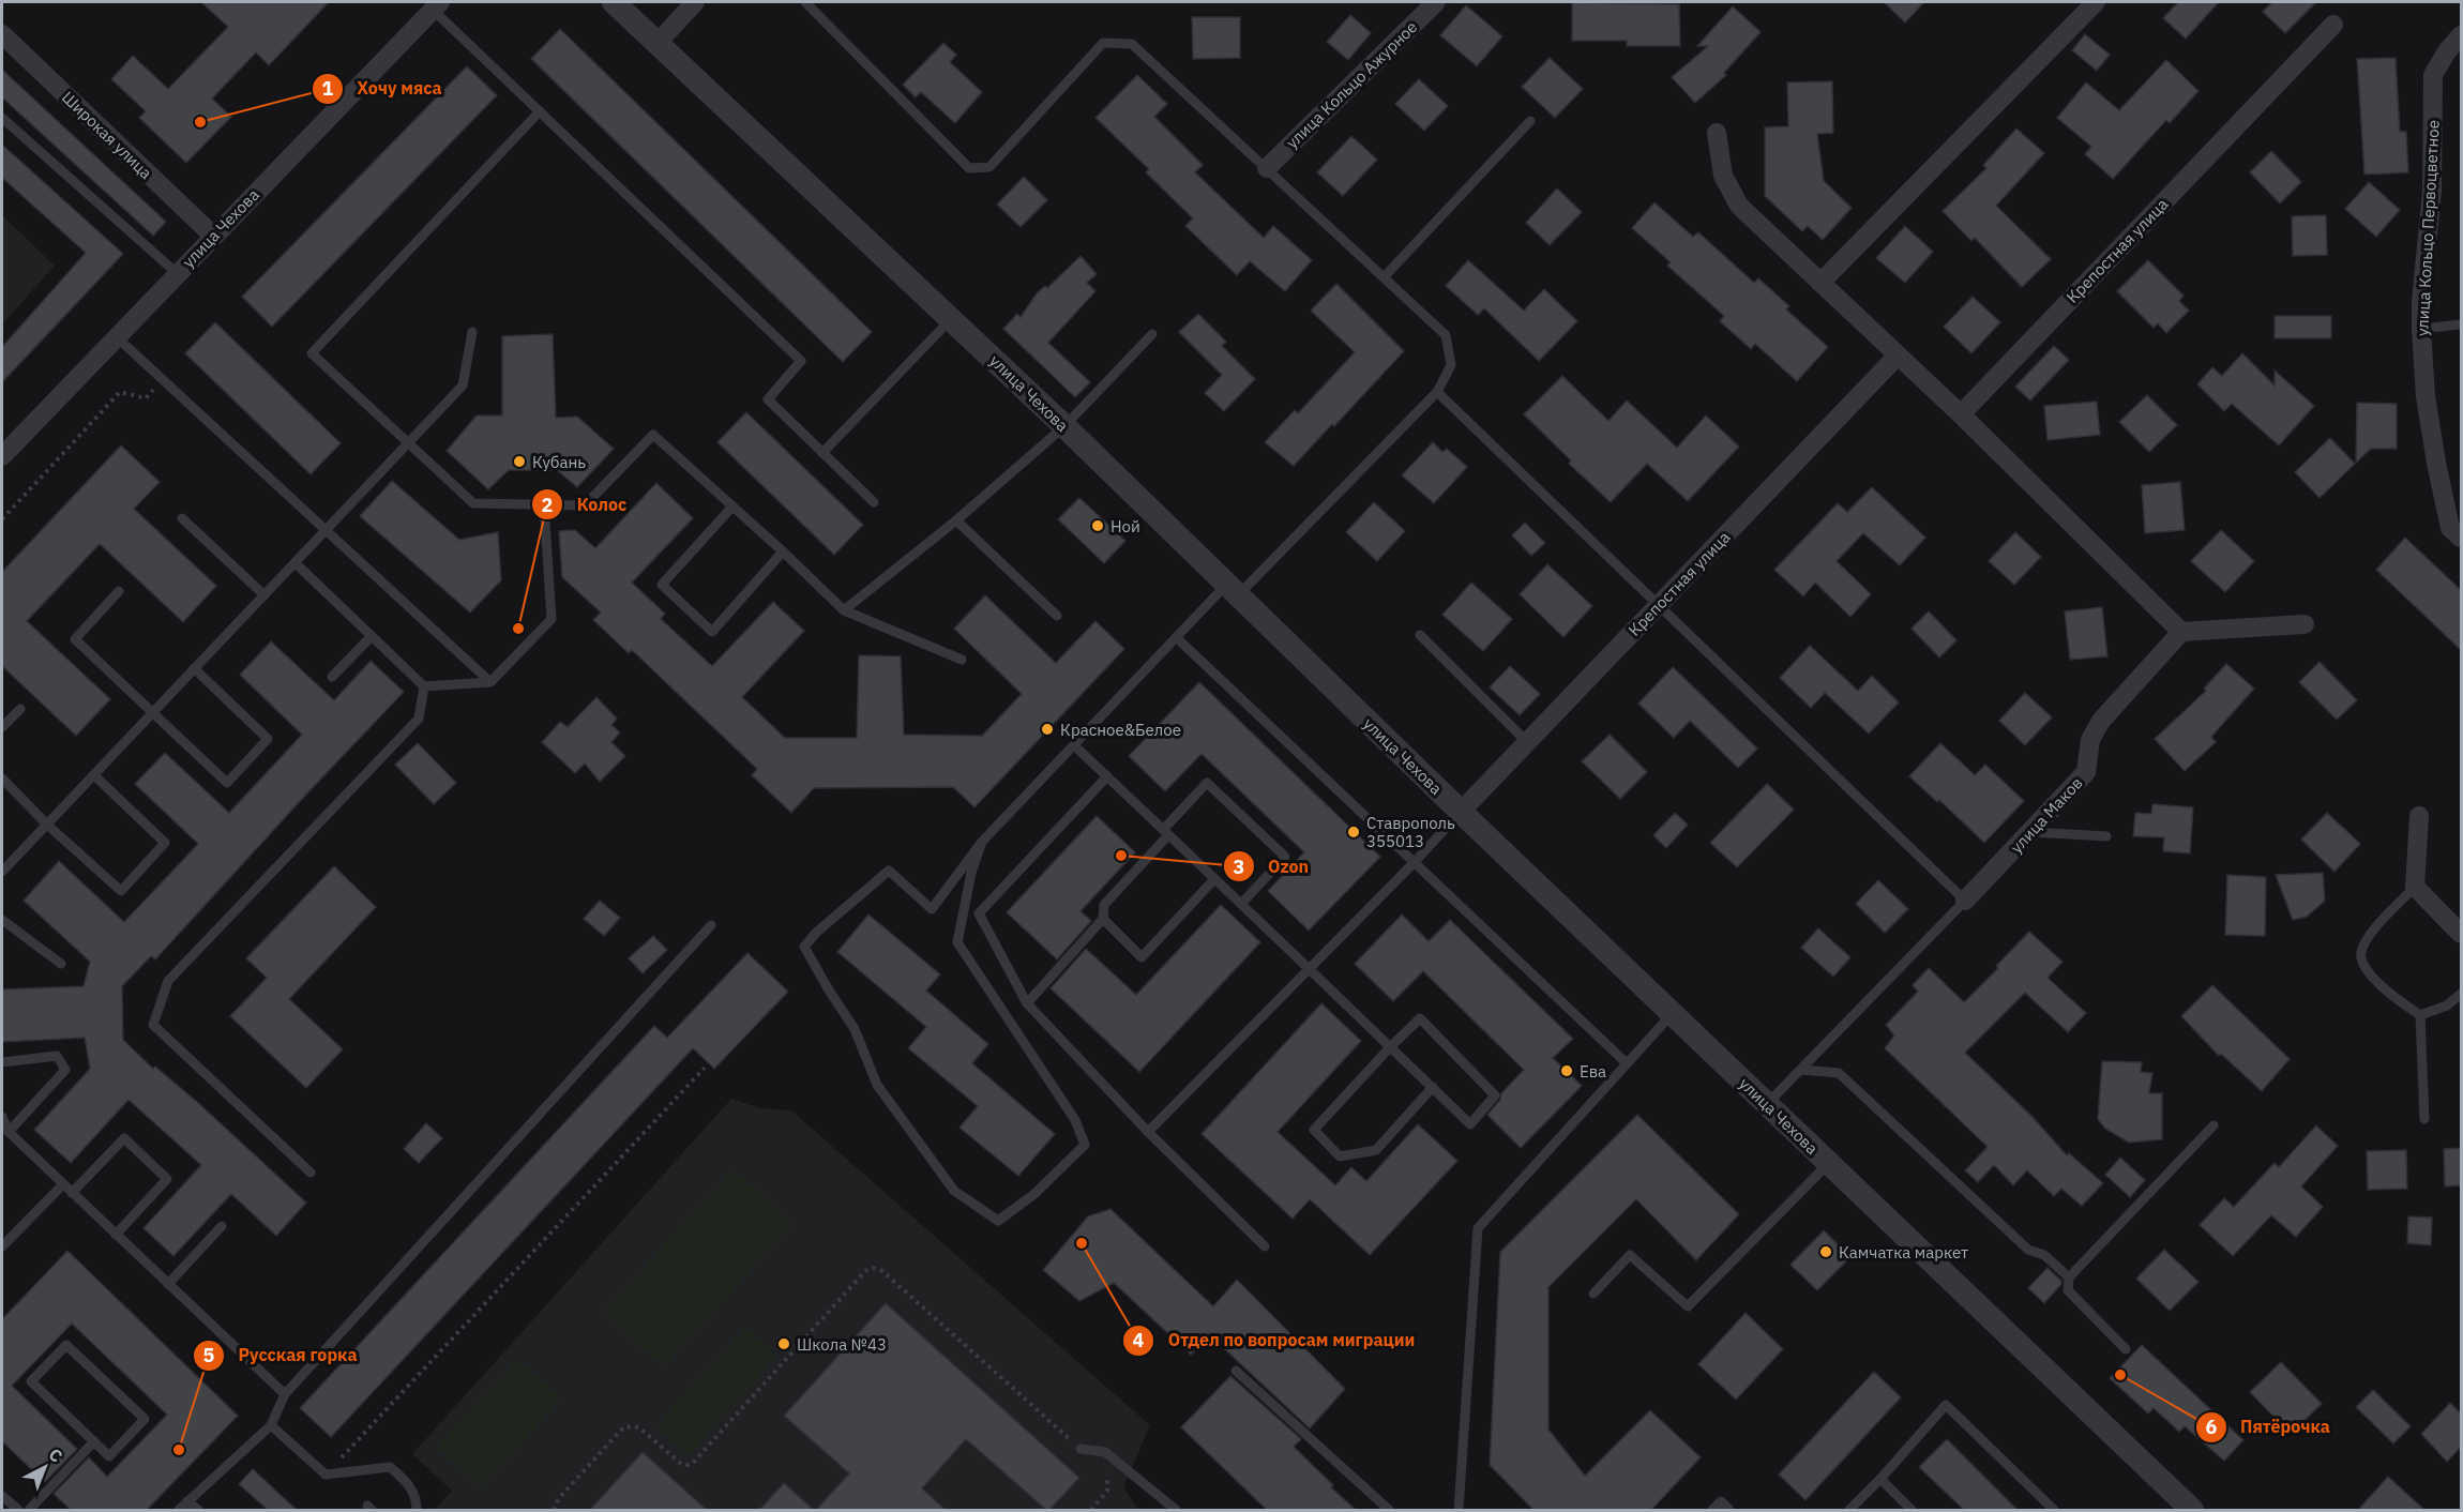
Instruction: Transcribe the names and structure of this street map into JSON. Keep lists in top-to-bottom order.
{
  "streets": {
    "street": [
      "улица Кольцо Ажурное",
      "Широкая улица",
      "улица Чехова",
      "улица Кольцо Первоцветное",
      "Крепостная улица",
      "улица Маков"
    ]
  },
  "crossings": [
    ["Широкая улица", "улица Чехова"],
    ["улица Чехова", "Крепостная улица"]
  ],
  "places": [
    "Хочу мяса",
    "Кубань",
    "Ной",
    "Колос",
    "Красное&Белое",
    "Ставрополь 355013",
    "Ozon",
    "Ева",
    "Отдел по вопросам миграции",
    "Камчатка маркет",
    "Школа №43",
    "Пятёрочка",
    "Русская горка"
  ],
  "north": "top right"
}
